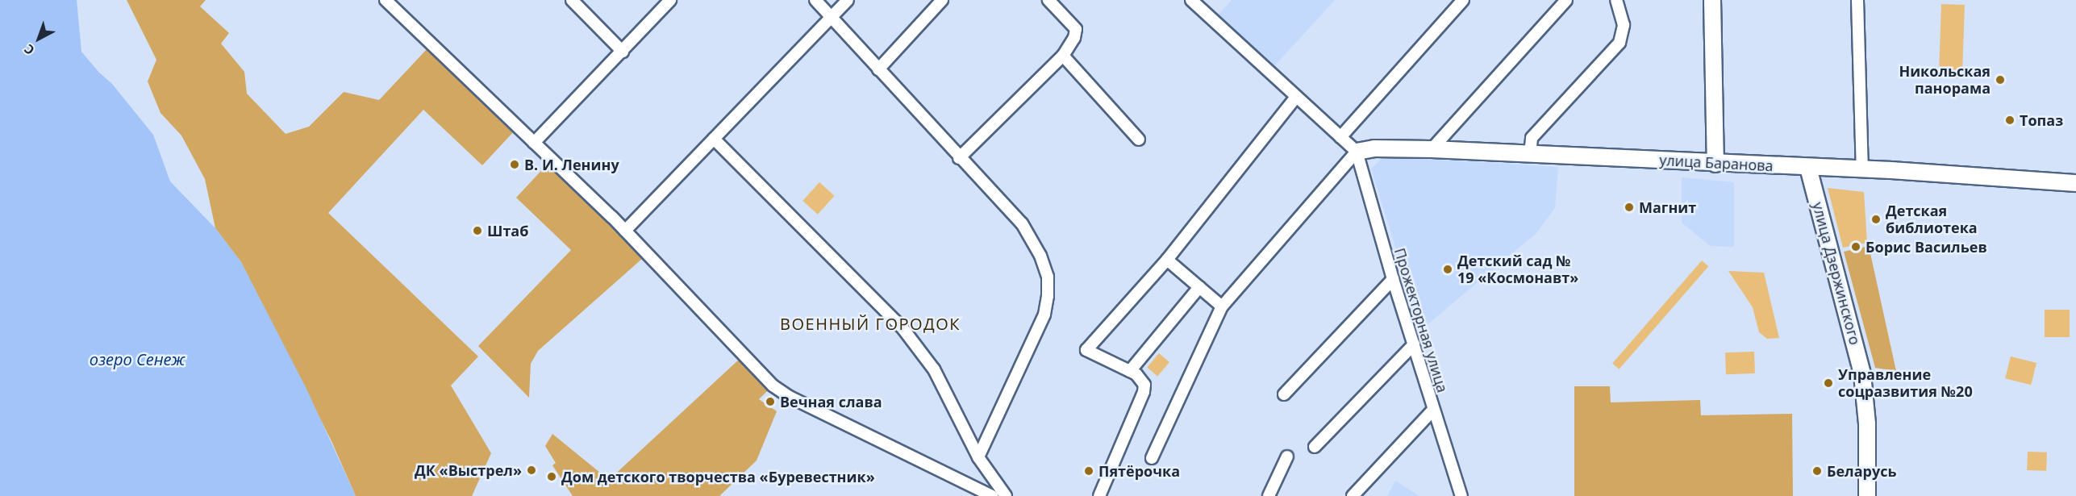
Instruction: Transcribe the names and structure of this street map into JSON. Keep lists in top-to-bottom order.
{
  "streets": {
    "street": ["улица Баранова", "улица Дзержинского", "Прожекторная улица"]
  },
  "crossings": [
    ["улица Баранова", "улица Дзержинского"],
    ["улица Баранова", "Прожекторная улица"]
  ],
  "districts": ["ВОЕННЫЙ ГОРОДОК"],
  "water": ["озеро Сенеж"],
  "places": [
    "Никольская панорама",
    "Топаз",
    "В. И. Ленину",
    "Магнит",
    "Детская библиотека",
    "Штаб",
    "Борис Васильев",
    "Детский сад № 19 «Космонавт»",
    "Управление соцразвития №20",
    "Вечная слава",
    "ДК «Выстрел»",
    "Пятёрочка",
    "Беларусь",
    "Дом детского творчества «Буревестник»"
  ],
  "north": "bottom left"
}
